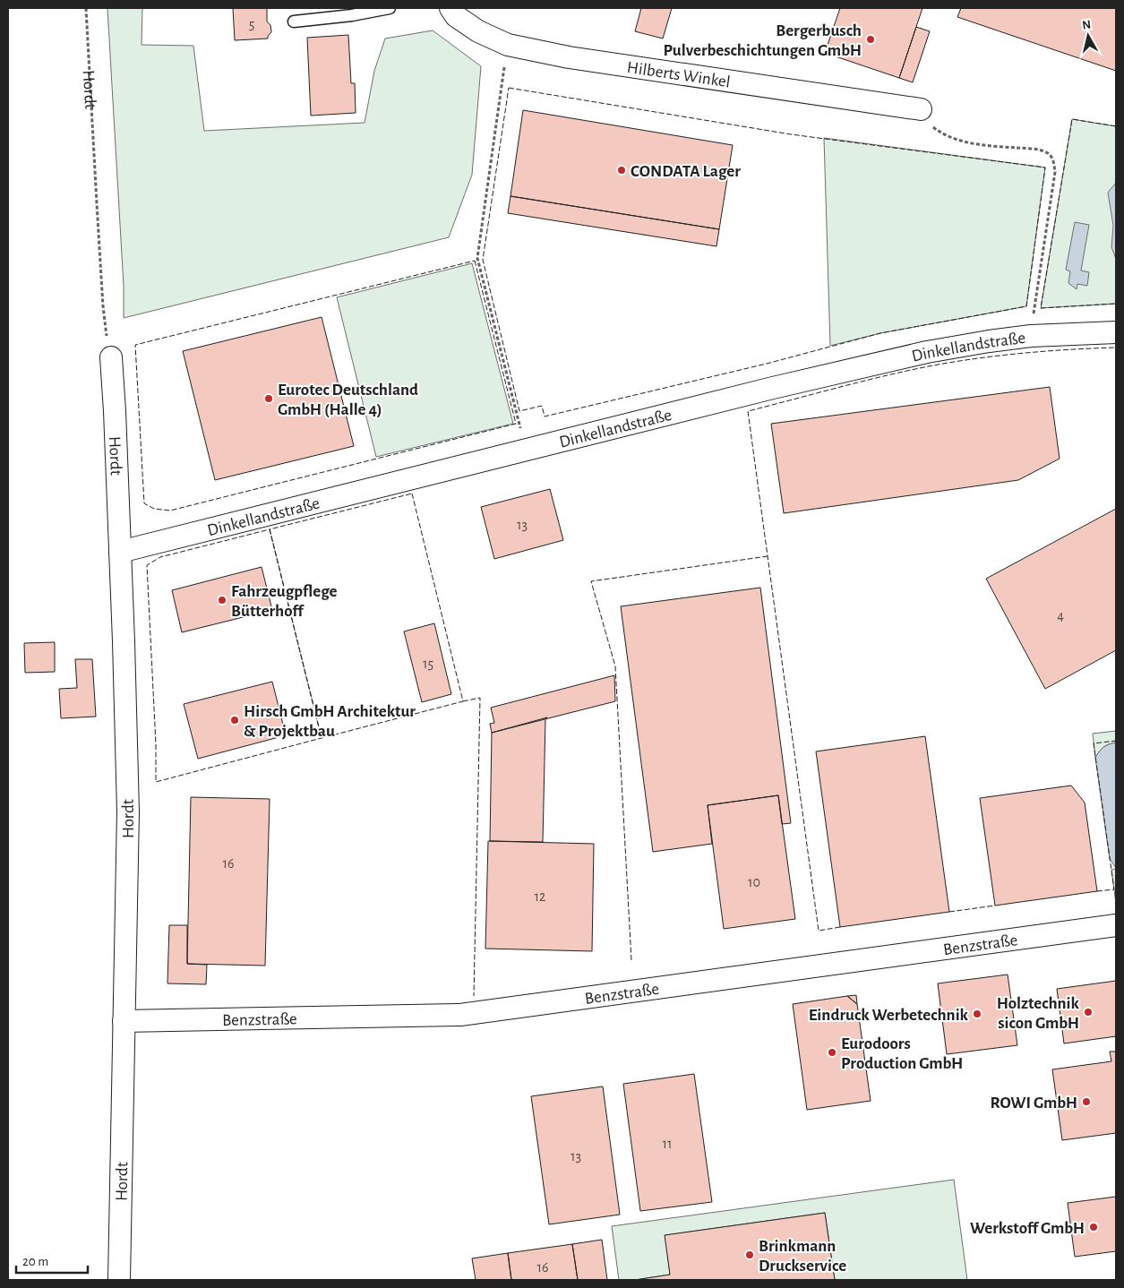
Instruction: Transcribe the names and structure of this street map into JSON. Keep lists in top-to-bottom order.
{
  "streets": {
    "street": [
      "Hilberts Winkel",
      "Hordt",
      "Dinkellandstraße",
      "Benzstraße"
    ]
  },
  "crossings": [
    ["Hordt", "Dinkellandstraße"],
    ["Hordt", "Benzstraße"]
  ],
  "places": [
    "Bergerbusch Pulverbeschichtungen GmbH",
    "CONDATA Lager",
    "Eurotec Deutschland GmbH (Halle 4)",
    "Fahrzeugpflege Bütterhoff",
    "Hirsch GmbH Architektur & Projektbau",
    "Holztechnik sicon GmbH",
    "Eindruck Werbetechnik",
    "Eurodoors Production GmbH",
    "ROWI GmbH",
    "Werkstoff GmbH",
    "Brinkmann Druckservice"
  ],
  "house_numbers": [
    "5",
    "13",
    "4",
    "15",
    "16",
    "10",
    "12",
    "11",
    "13",
    "16"
  ],
  "scale_bar": "20 m",
  "north": "top"
}
